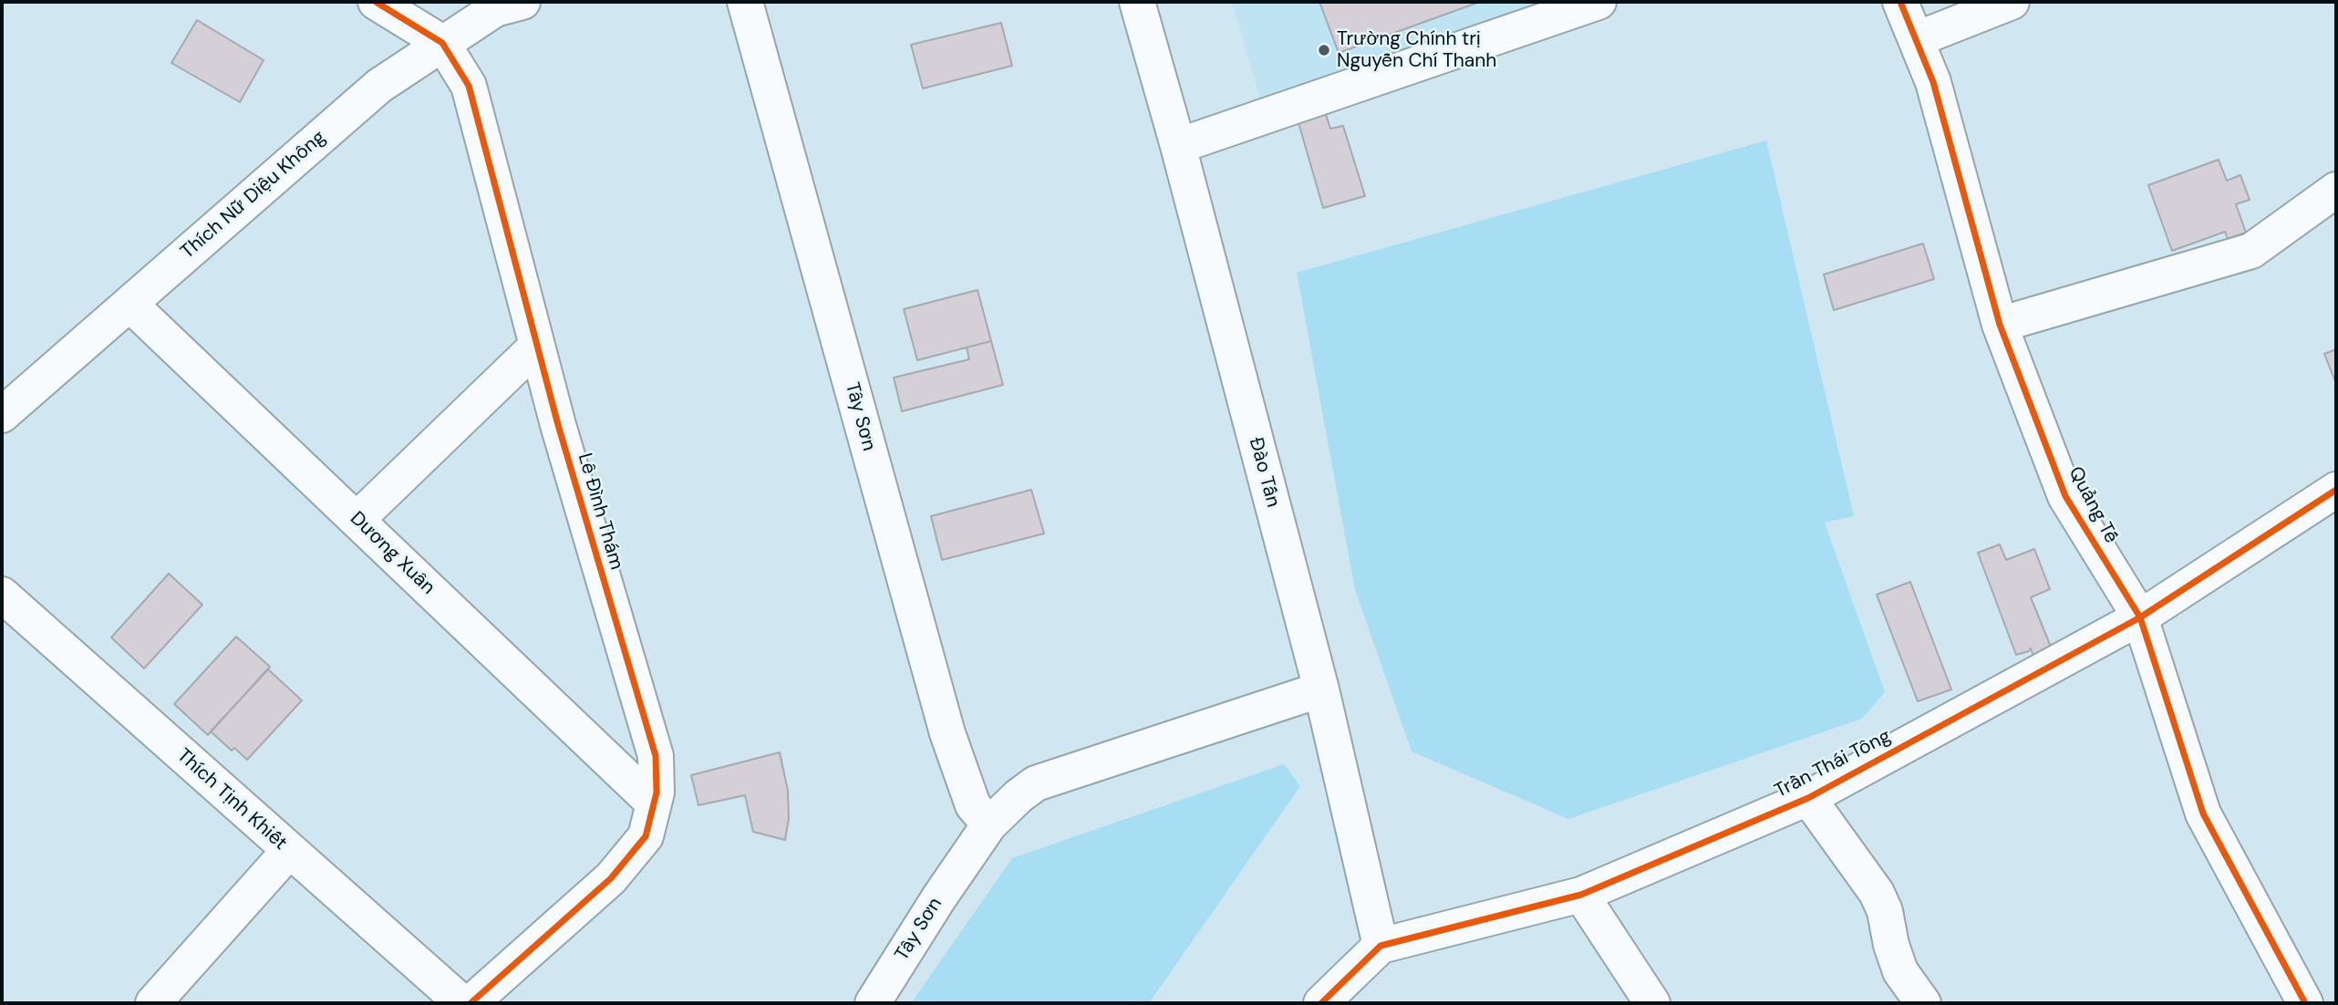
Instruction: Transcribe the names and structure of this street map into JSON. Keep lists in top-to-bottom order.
{
  "streets": {
    "street": [
      "Thích Nữ Diệu Không",
      "Tây Sơn",
      "Đào Tấn",
      "Quảng Tế",
      "Lê Đình Thám",
      "Dương Xuân",
      "Trần Thái Tông",
      "Thích Tịnh Khiết"
    ]
  },
  "crossings": [
    ["Thích Nữ Diệu Không", "Lê Đình Thám"],
    ["Thích Nữ Diệu Không", "Dương Xuân"],
    ["Tây Sơn", "Đào Tấn"],
    ["Đào Tấn", "Trần Thái Tông"],
    ["Quảng Tế", "Trần Thái Tông"],
    ["Lê Đình Thám", "Dương Xuân"]
  ],
  "places": ["Trường Chính trị Nguyễn Chí Thanh"]
}
